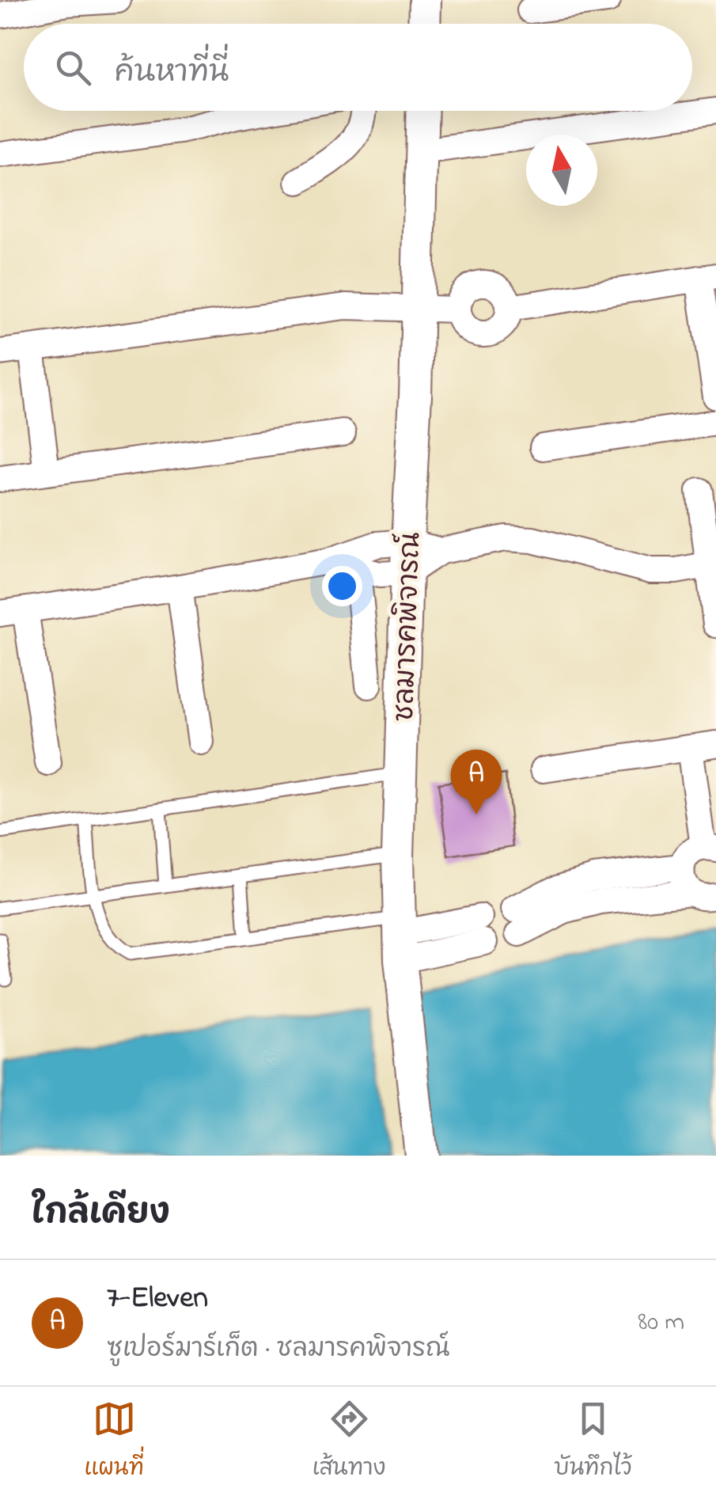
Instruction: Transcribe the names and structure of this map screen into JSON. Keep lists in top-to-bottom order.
{
  "streets": {
    "street": ["ชลมารคพิจารณ์"]
  },
  "north": "top",
  "page": {
    "search": "ค้นหาที่นี่",
    "pins": "A",
    "heading": "ใกล้เคียง",
    "list": [
      {
        "mark": "A",
        "name": "7-Eleven",
        "note": "ซูเปอร์มาร์เก็ต · ชลมารคพิจารณ์",
        "value": "80 m"
      }
    ],
    "nav": ["แผนที่", "เส้นทาง", "บันทึกไว้"]
  }
}
